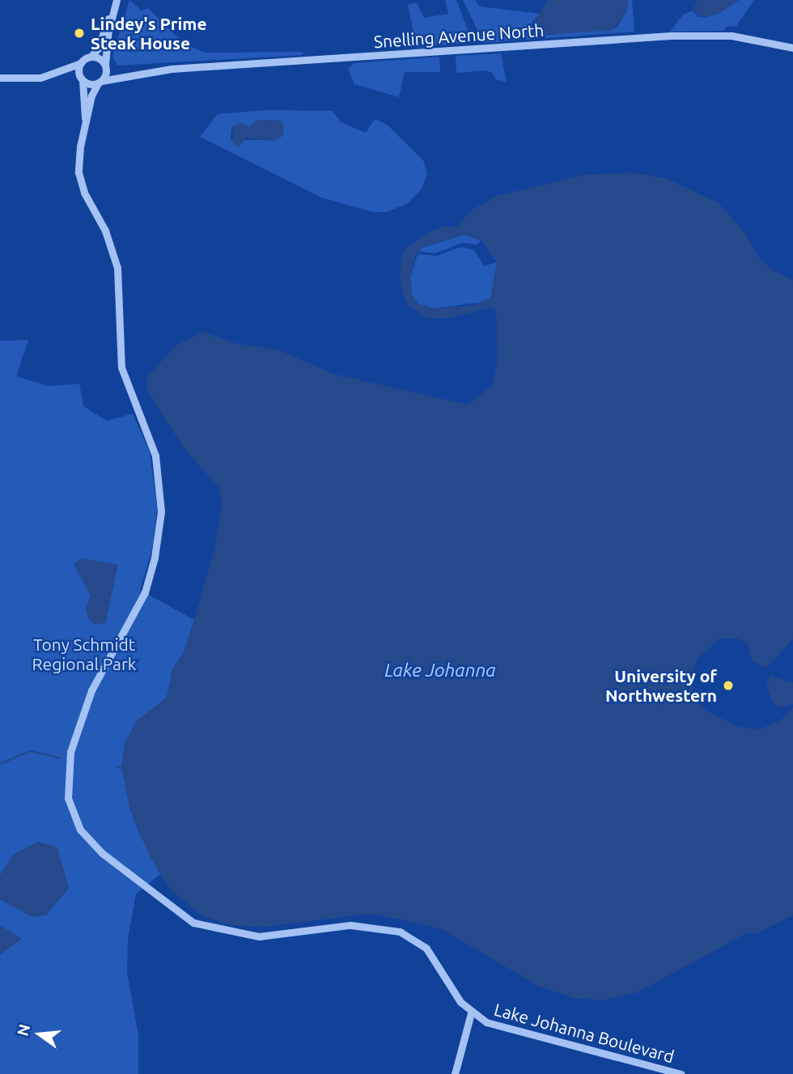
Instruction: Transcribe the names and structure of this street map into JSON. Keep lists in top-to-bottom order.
{
  "streets": {
    "street": ["Snelling Avenue North", "Lake Johanna Boulevard"]
  },
  "crossings": [
    ["Snelling Avenue North", "Lake Johanna Boulevard"]
  ],
  "water": ["Lake Johanna"],
  "parks": ["Tony Schmidt Regional Park"],
  "places": ["Lindey's Prime Steak House", "University of Northwestern"],
  "north": "left"
}
